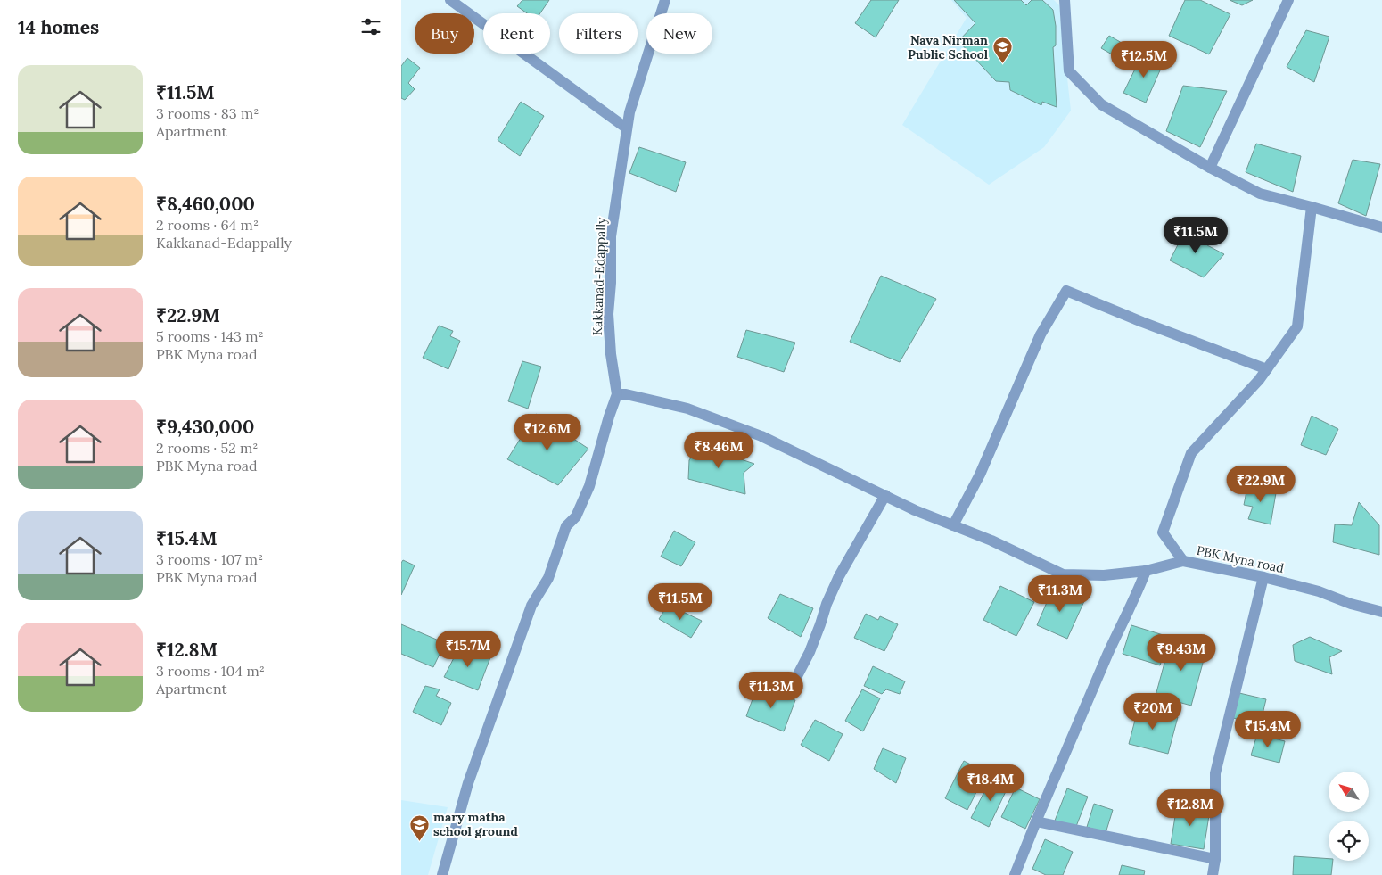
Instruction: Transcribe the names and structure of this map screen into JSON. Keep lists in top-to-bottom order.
{
  "streets": {
    "street": ["Kakkanad-Edappally", "PBK Myna road"]
  },
  "crossings": [
    ["Kakkanad-Edappally", "PBK Myna road"]
  ],
  "places": {
    "school or university": ["Nava Nirman Public School", "mary matha school ground"]
  },
  "north": "top left",
  "page": {
    "heading": "14 homes",
    "chip": [
      "Buy",
      "Rent",
      "Filters",
      "New"
    ],
    "price": [
      "₹12.5M",
      "₹11.5M",
      "₹12.6M",
      "₹8.46M",
      "₹22.9M",
      "₹11.3M",
      "₹11.5M",
      "₹15.7M",
      "₹9.43M",
      "₹11.3M",
      "₹20M",
      "₹15.4M",
      "₹18.4M",
      "₹12.8M"
    ],
    "list": [
      {
        "name": "₹11.5M",
        "note": "3 rooms · 83 m² · Apartment"
      },
      {
        "name": "₹8,460,000",
        "note": "2 rooms · 64 m² · Kakkanad-Edappally"
      },
      {
        "name": "₹22.9M",
        "note": "5 rooms · 143 m² · PBK Myna road"
      },
      {
        "name": "₹9,430,000",
        "note": "2 rooms · 52 m² · PBK Myna road"
      },
      {
        "name": "₹15.4M",
        "note": "3 rooms · 107 m² · PBK Myna road"
      },
      {
        "name": "₹12.8M",
        "note": "3 rooms · 104 m² · Apartment"
      }
    ]
  }
}
